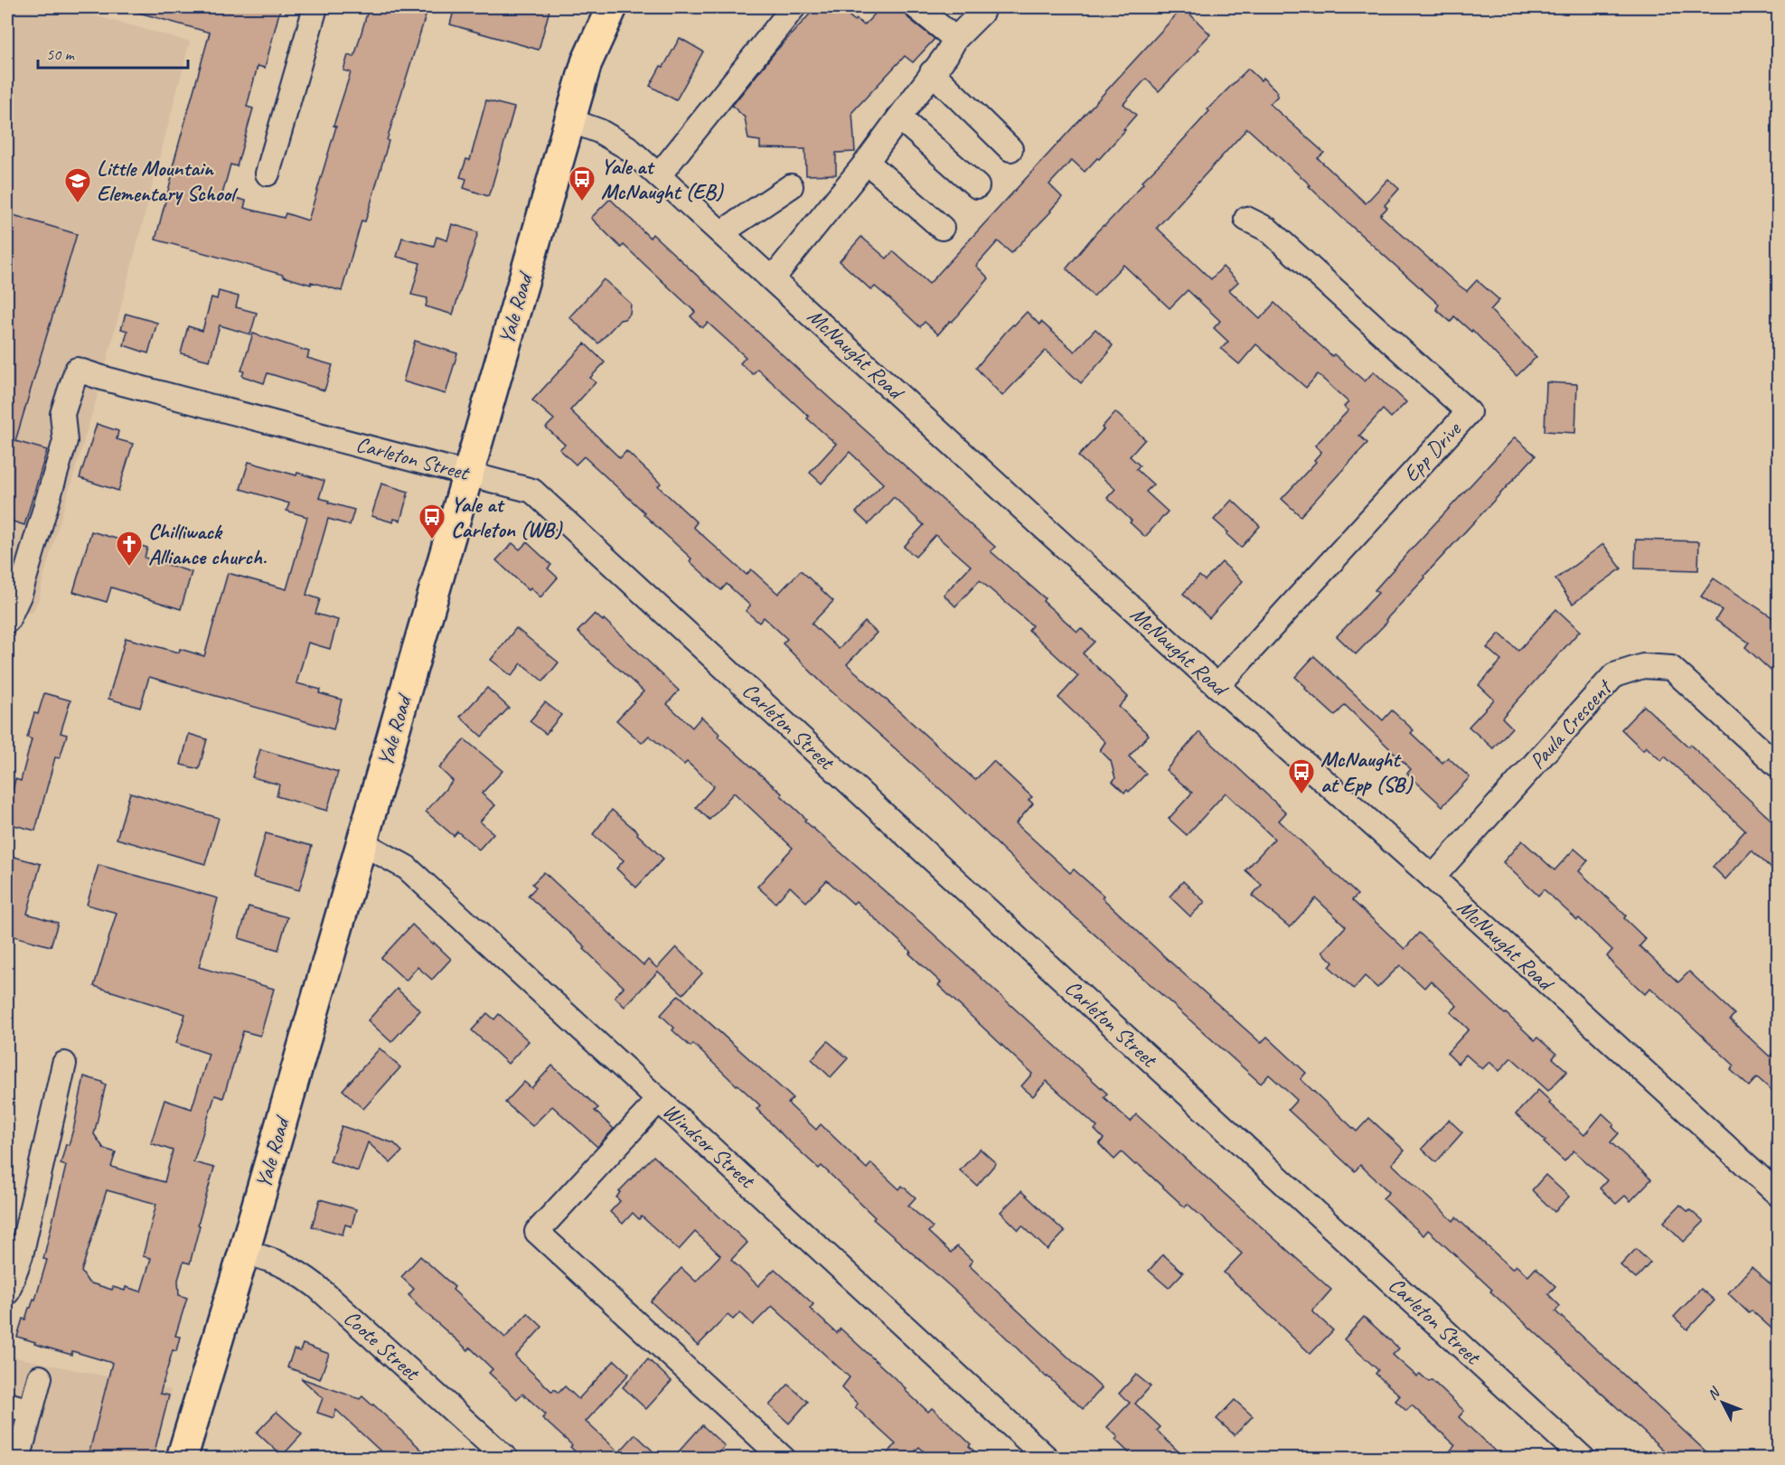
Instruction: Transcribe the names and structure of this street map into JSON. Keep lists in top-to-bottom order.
{
  "streets": {
    "main road": ["Yale Road"],
    "street": [
      "McNaught Road",
      "Epp Drive",
      "Carleton Street",
      "Paula Crescent",
      "Windsor Street",
      "Coote Street"
    ]
  },
  "crossings": [
    ["Yale Road", "McNaught Road"],
    ["Yale Road", "Carleton Street"],
    ["Yale Road", "Windsor Street"],
    ["Yale Road", "Coote Street"],
    ["McNaught Road", "Epp Drive"],
    ["McNaught Road", "Paula Crescent"]
  ],
  "places": {
    "bus stop": ["Yale at McNaught (EB)", "Yale at Carleton (WB)", "McNaught at Epp (SB)"],
    "school or university": ["Little Mountain Elementary School"],
    "church": ["Chilliwack Alliance church."]
  },
  "scale_bar": "50 m",
  "north": "top left"
}
